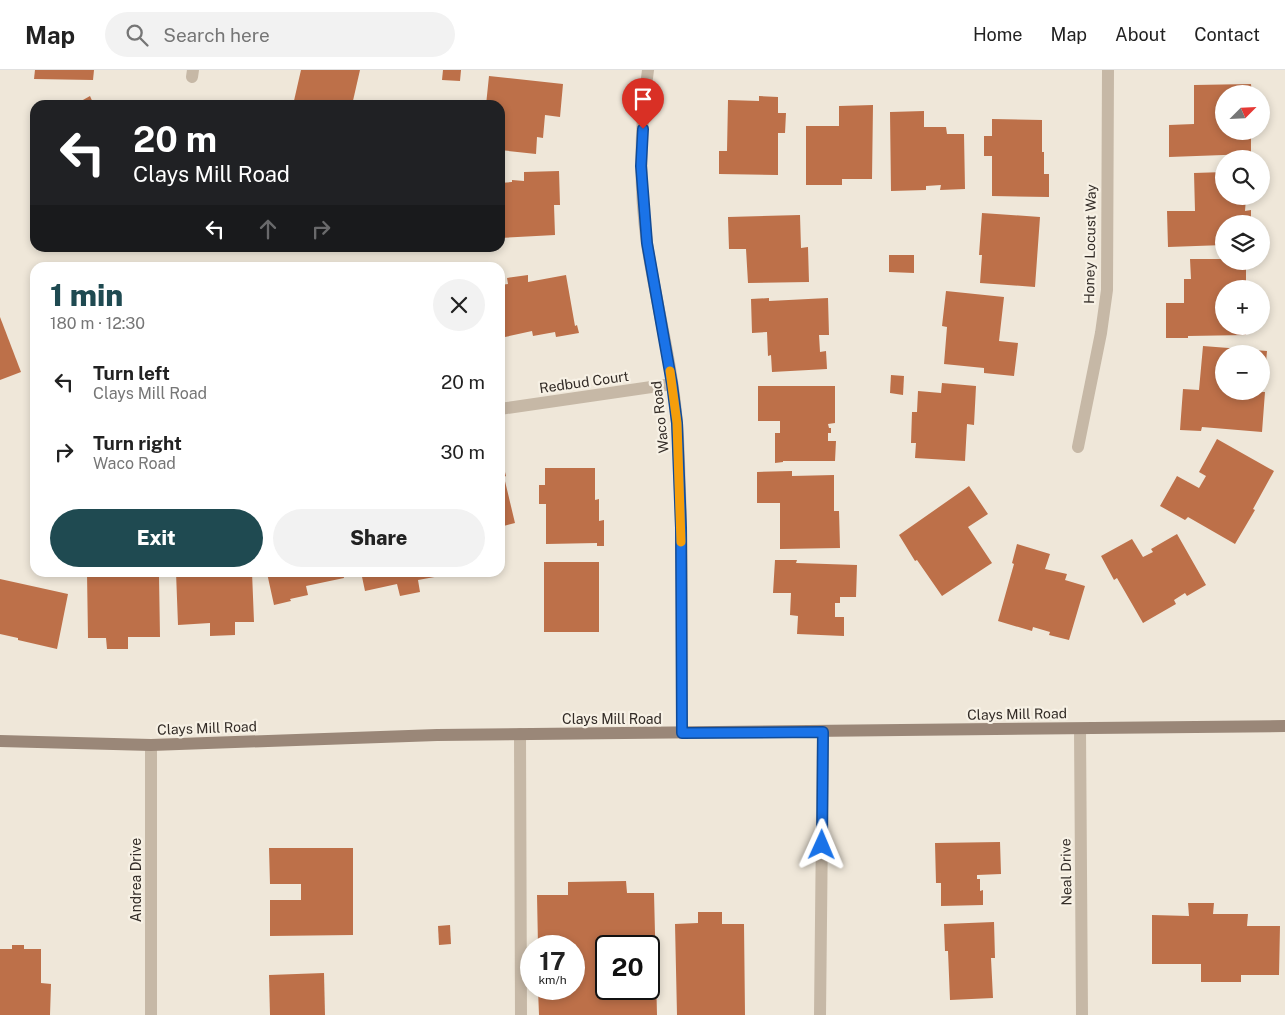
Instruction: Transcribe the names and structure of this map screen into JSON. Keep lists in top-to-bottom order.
{
  "streets": {
    "main road": ["Clays Mill Road"],
    "street": [
      "Honey Locust Way",
      "Redbud Court",
      "Waco Road",
      "Neal Drive",
      "Andrea Drive"
    ]
  },
  "crossings": [
    ["Redbud Court", "Waco Road"],
    ["Waco Road", "Clays Mill Road"],
    ["Clays Mill Road", "Neal Drive"],
    ["Clays Mill Road", "Andrea Drive"]
  ],
  "north": "top right",
  "page": {
    "header": "Map",
    "search": "Search here",
    "nav": [
      "Home",
      "Map",
      "About",
      "Contact"
    ],
    "map_buttons": ["+", "−"],
    "turn": ["20 m", "Clays Mill Road"],
    "heading": ["1 min", "180 m · 12:30"],
    "list": [
      {
        "name": "Turn left",
        "note": "Clays Mill Road",
        "value": "20 m"
      },
      {
        "name": "Turn right",
        "note": "Waco Road",
        "value": "30 m"
      }
    ],
    "buttons": ["Exit", "Share"],
    "speed": "17 km/h",
    "limit": "20"
  }
}
